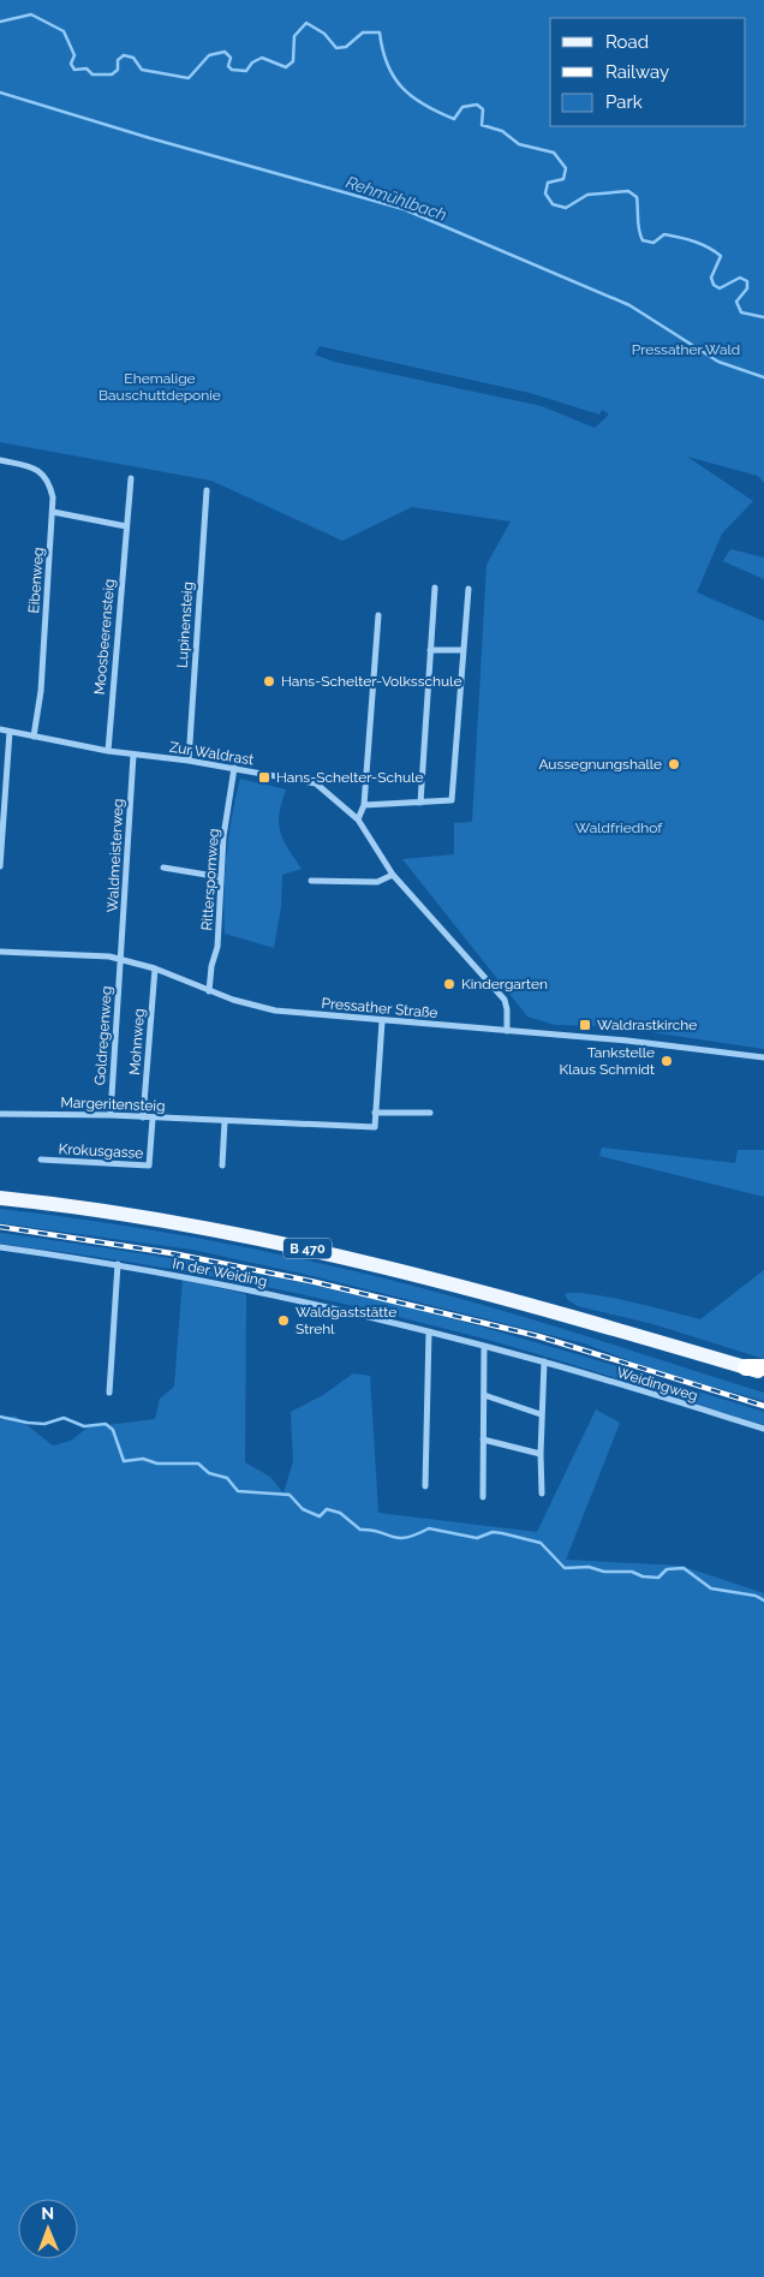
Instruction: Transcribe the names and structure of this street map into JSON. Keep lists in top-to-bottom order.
{
  "streets": {
    "main road": ["B 470"],
    "street": [
      "Eibenweg",
      "Lupinensteig",
      "Moosbeerensteig",
      "Zur Waldrast",
      "Waldmeisterweg",
      "Ritterspornweg",
      "Pressather Straße",
      "Goldregenweg",
      "Mohnweg",
      "Margeritensteig",
      "Krokusgasse",
      "In der Weiding",
      "Weidingweg"
    ]
  },
  "crossings": [
    ["Eibenweg", "Zur Waldrast"],
    ["Lupinensteig", "Zur Waldrast"],
    ["Moosbeerensteig", "Zur Waldrast"],
    ["Zur Waldrast", "Waldmeisterweg"],
    ["Zur Waldrast", "Ritterspornweg"],
    ["Zur Waldrast", "Pressather Straße"],
    ["Waldmeisterweg", "Pressather Straße"],
    ["Waldmeisterweg", "Goldregenweg"],
    ["Ritterspornweg", "Pressather Straße"],
    ["Pressather Straße", "Goldregenweg"],
    ["Pressather Straße", "Mohnweg"],
    ["Goldregenweg", "Margeritensteig"],
    ["Mohnweg", "Margeritensteig"],
    ["Margeritensteig", "Krokusgasse"],
    ["In der Weiding", "Weidingweg"]
  ],
  "water": ["Rehmühlbach"],
  "parks": ["Pressather Wald", "Ehemalige Bauschuttdeponie", "Waldfriedhof"],
  "places": {
    "other": [
      "Hans-Schelter-Volksschule",
      "Aussegnungshalle",
      "Kindergarten",
      "Tankstelle Klaus Schmidt",
      "Waldgaststätte Strehl"
    ],
    "transit": ["Hans-Schelter-Schule", "Waldrastkirche"]
  },
  "legend": ["Road", "Railway", "Park"],
  "north": "top"
}
